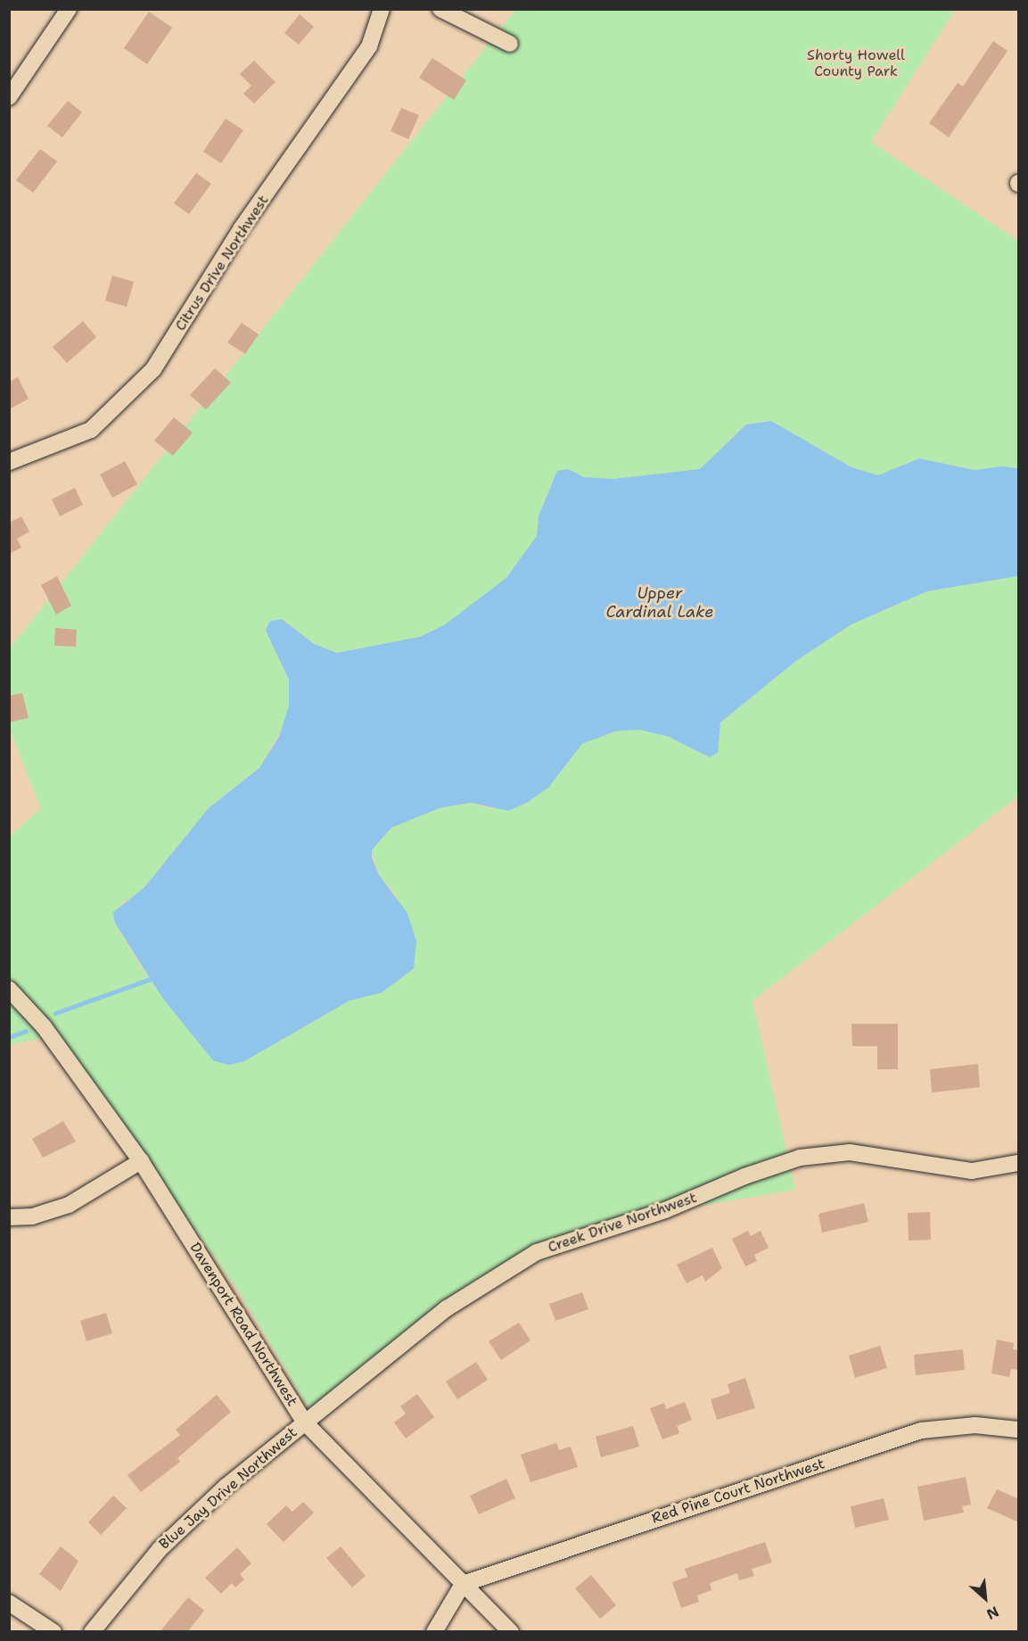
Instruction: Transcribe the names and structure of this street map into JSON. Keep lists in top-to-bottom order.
{
  "streets": {
    "street": [
      "Citrus Drive Northwest",
      "Creek Drive Northwest",
      "Davenport Road Northwest",
      "Blue Jay Drive Northwest",
      "Red Pine Court Northwest"
    ]
  },
  "crossings": [
    ["Creek Drive Northwest", "Davenport Road Northwest"],
    ["Creek Drive Northwest", "Blue Jay Drive Northwest"],
    ["Davenport Road Northwest", "Blue Jay Drive Northwest"],
    ["Davenport Road Northwest", "Red Pine Court Northwest"]
  ],
  "water": ["Upper Cardinal Lake"],
  "parks": ["Shorty Howell County Park"],
  "north": "bottom right"
}
